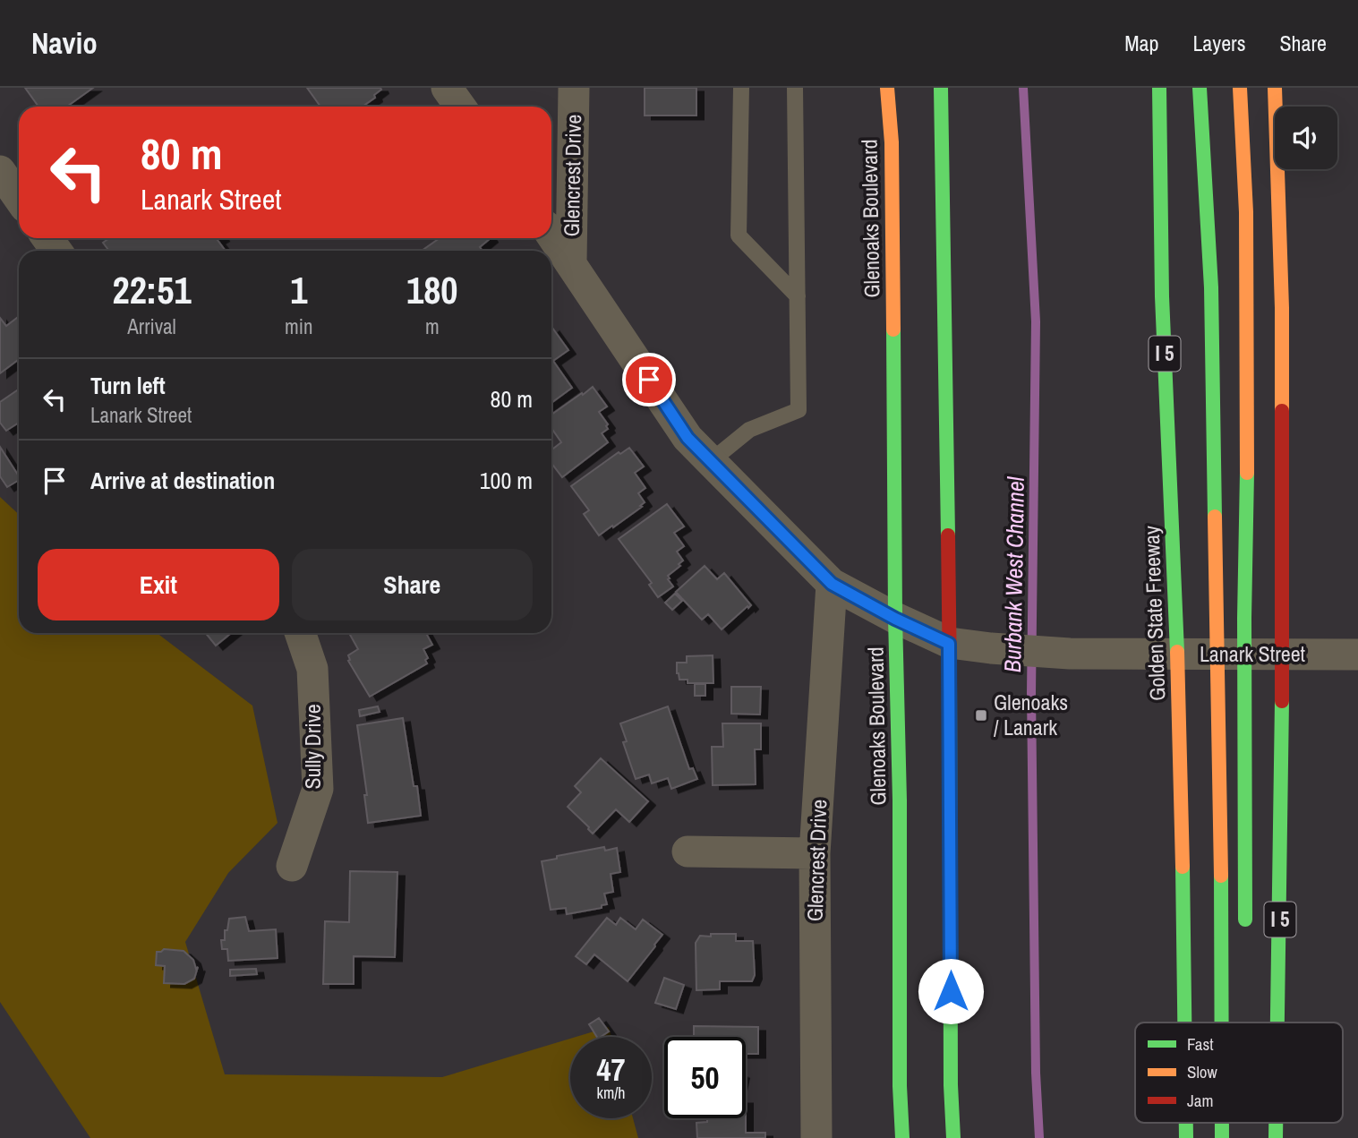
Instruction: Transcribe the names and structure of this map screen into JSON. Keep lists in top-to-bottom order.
{
  "streets": {
    "main road": ["Glenoaks Boulevard", "I 5", "Golden State Freeway"],
    "street": ["Glencrest Drive", "Lanark Street", "Sully Drive"]
  },
  "crossings": [
    ["Glencrest Drive", "Lanark Street"],
    ["Glenoaks Boulevard", "Lanark Street"]
  ],
  "water": ["Burbank West Channel"],
  "places": {
    "transit": ["Glenoaks / Lanark"]
  },
  "legend": ["Fast", "Slow", "Jam"],
  "page": {
    "header": "Navio",
    "nav": ["Map", "Layers", "Share"],
    "turn": ["80 m", "Lanark Street"],
    "eta": [
      "22:51",
      "Arrival",
      "1",
      "min",
      "180",
      "m"
    ],
    "list": [
      {
        "name": "Turn left",
        "note": "Lanark Street",
        "value": "80 m"
      },
      {
        "name": "Arrive at destination",
        "value": "100 m"
      }
    ],
    "buttons": ["Exit", "Share"],
    "speed": "47 km/h",
    "limit": "50"
  }
}
